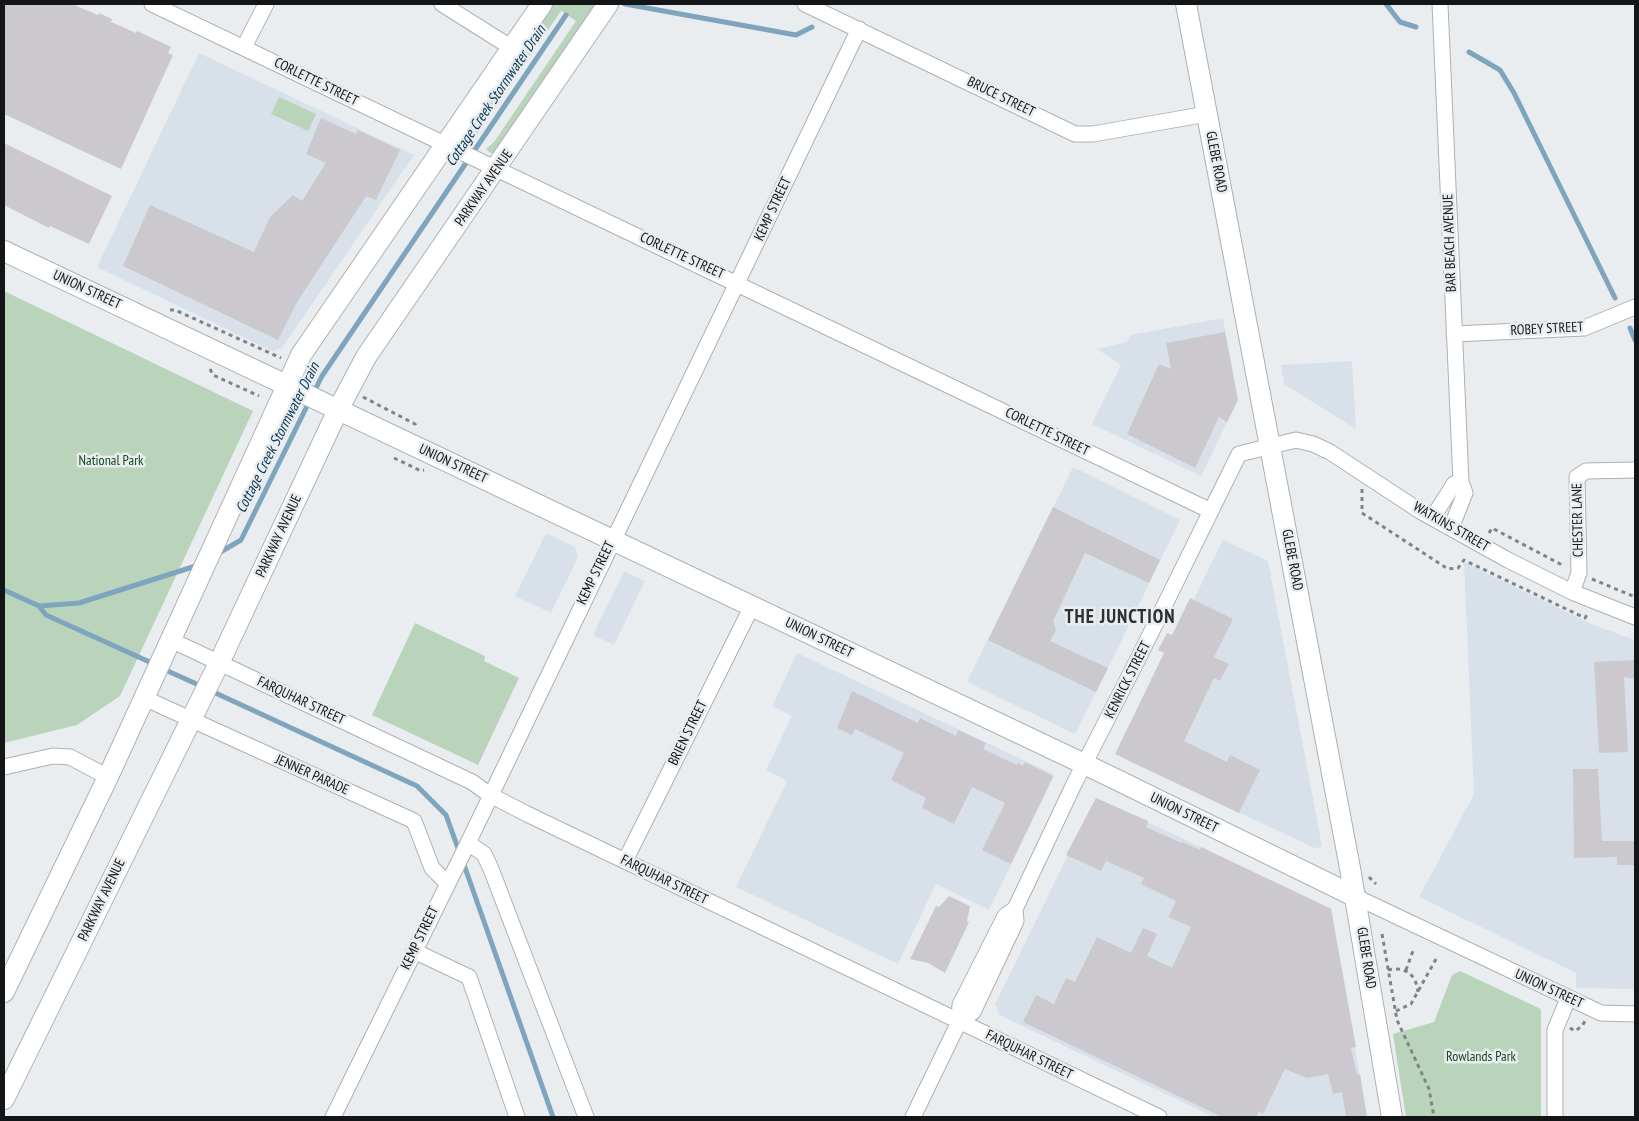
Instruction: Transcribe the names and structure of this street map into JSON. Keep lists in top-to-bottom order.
{
  "streets": {
    "main road": ["GLEBE ROAD", "PARKWAY AVENUE", "UNION STREET"],
    "street": [
      "CORLETTE STREET",
      "BRUCE STREET",
      "KEMP STREET",
      "BAR BEACH AVENUE",
      "ROBEY STREET",
      "CHESTER LANE",
      "WATKINS STREET",
      "KENRICK STREET",
      "FARQUHAR STREET",
      "BRIEN STREET",
      "JENNER PARADE"
    ]
  },
  "crossings": [
    ["CORLETTE STREET", "PARKWAY AVENUE"],
    ["CORLETTE STREET", "KEMP STREET"],
    ["CORLETTE STREET", "KENRICK STREET"],
    ["BRUCE STREET", "GLEBE ROAD"],
    ["BRUCE STREET", "KEMP STREET"],
    ["GLEBE ROAD", "UNION STREET"],
    ["GLEBE ROAD", "WATKINS STREET"],
    ["GLEBE ROAD", "KENRICK STREET"],
    ["PARKWAY AVENUE", "UNION STREET"],
    ["PARKWAY AVENUE", "FARQUHAR STREET"],
    ["PARKWAY AVENUE", "JENNER PARADE"],
    ["KEMP STREET", "UNION STREET"],
    ["KEMP STREET", "FARQUHAR STREET"],
    ["KEMP STREET", "JENNER PARADE"],
    ["BAR BEACH AVENUE", "ROBEY STREET"],
    ["BAR BEACH AVENUE", "WATKINS STREET"],
    ["UNION STREET", "KENRICK STREET"],
    ["UNION STREET", "BRIEN STREET"],
    ["CHESTER LANE", "WATKINS STREET"],
    ["WATKINS STREET", "KENRICK STREET"],
    ["KENRICK STREET", "FARQUHAR STREET"],
    ["FARQUHAR STREET", "BRIEN STREET"]
  ],
  "districts": ["THE JUNCTION"],
  "water": ["Cottage Creek Stormwater Drain"],
  "parks": ["National Park", "Rowlands Park"]
}
